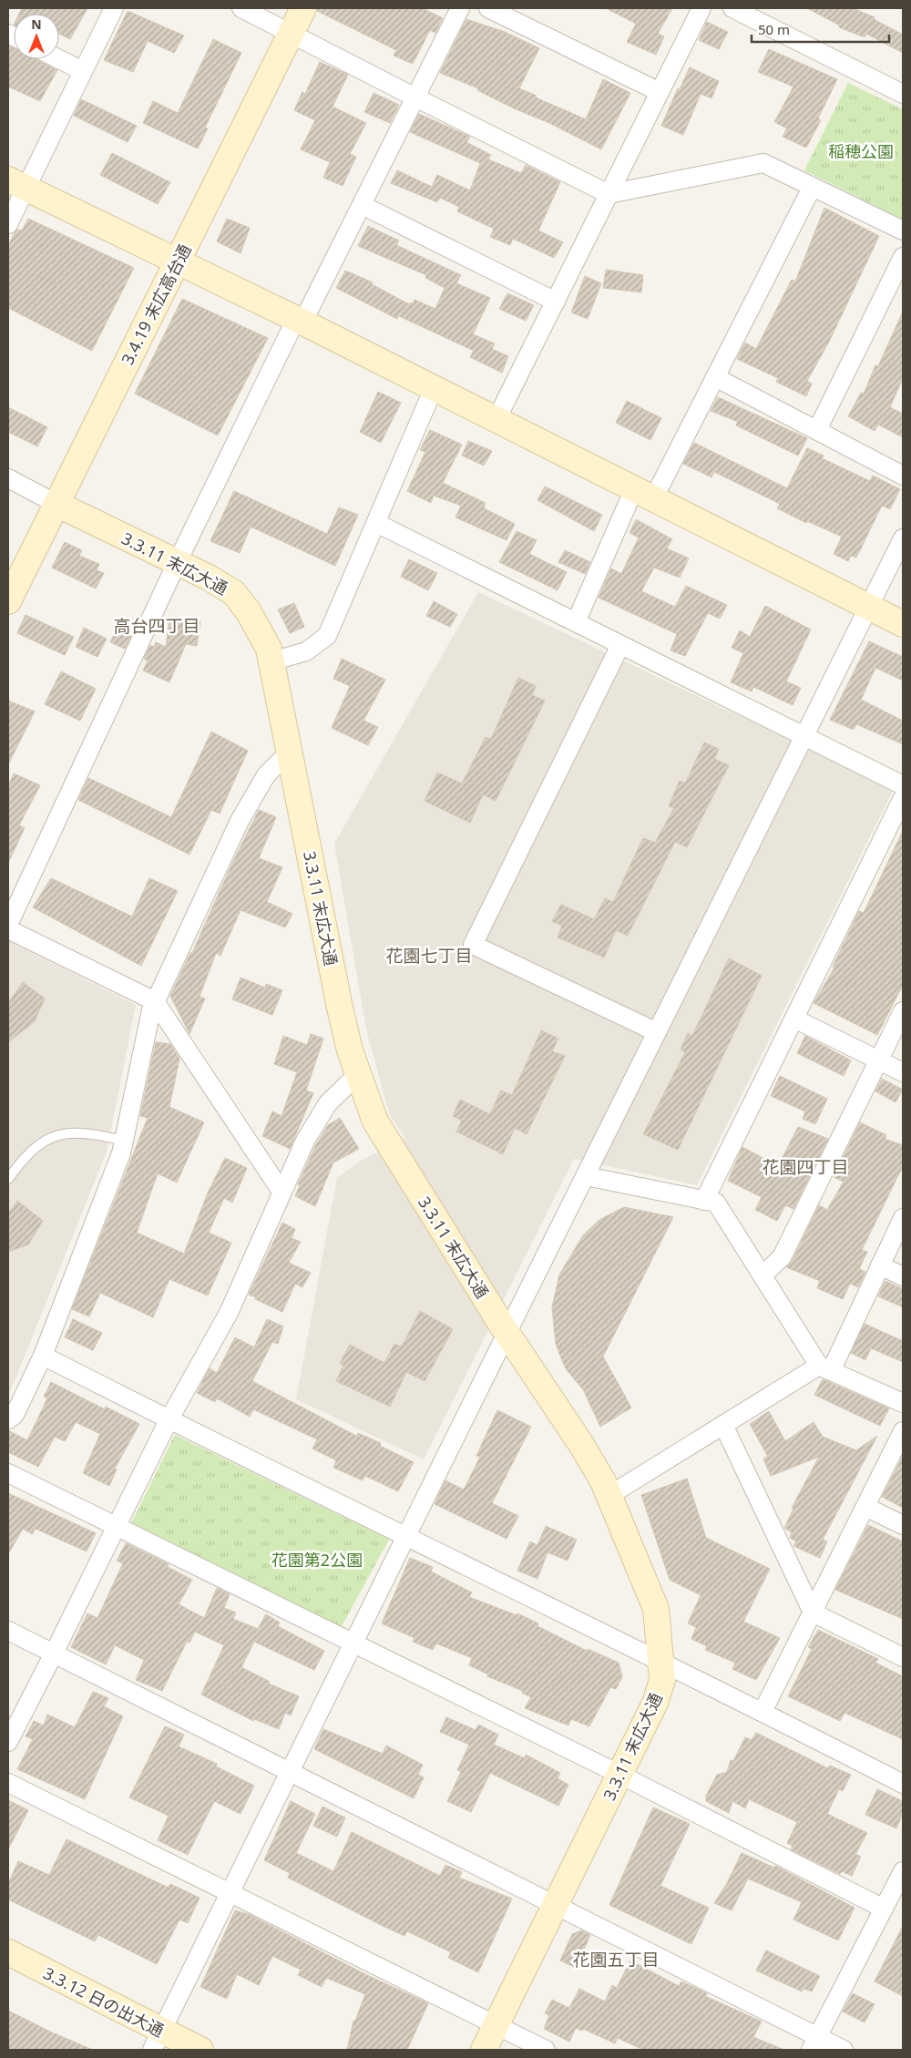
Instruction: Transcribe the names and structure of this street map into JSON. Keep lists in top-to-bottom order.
{
  "streets": {
    "street": ["3.4.19 末広高台通", "3.3.11 末広大通", "3.3.12 日の出大通"]
  },
  "crossings": [
    ["3.4.19 末広高台通", "3.3.11 末広大通"]
  ],
  "districts": [
    "高台四丁目",
    "花園七丁目",
    "花園四丁目",
    "花園五丁目"
  ],
  "parks": ["稲穂公園", "花園第2公園"],
  "scale_bar": "50 m",
  "north": "top"
}
